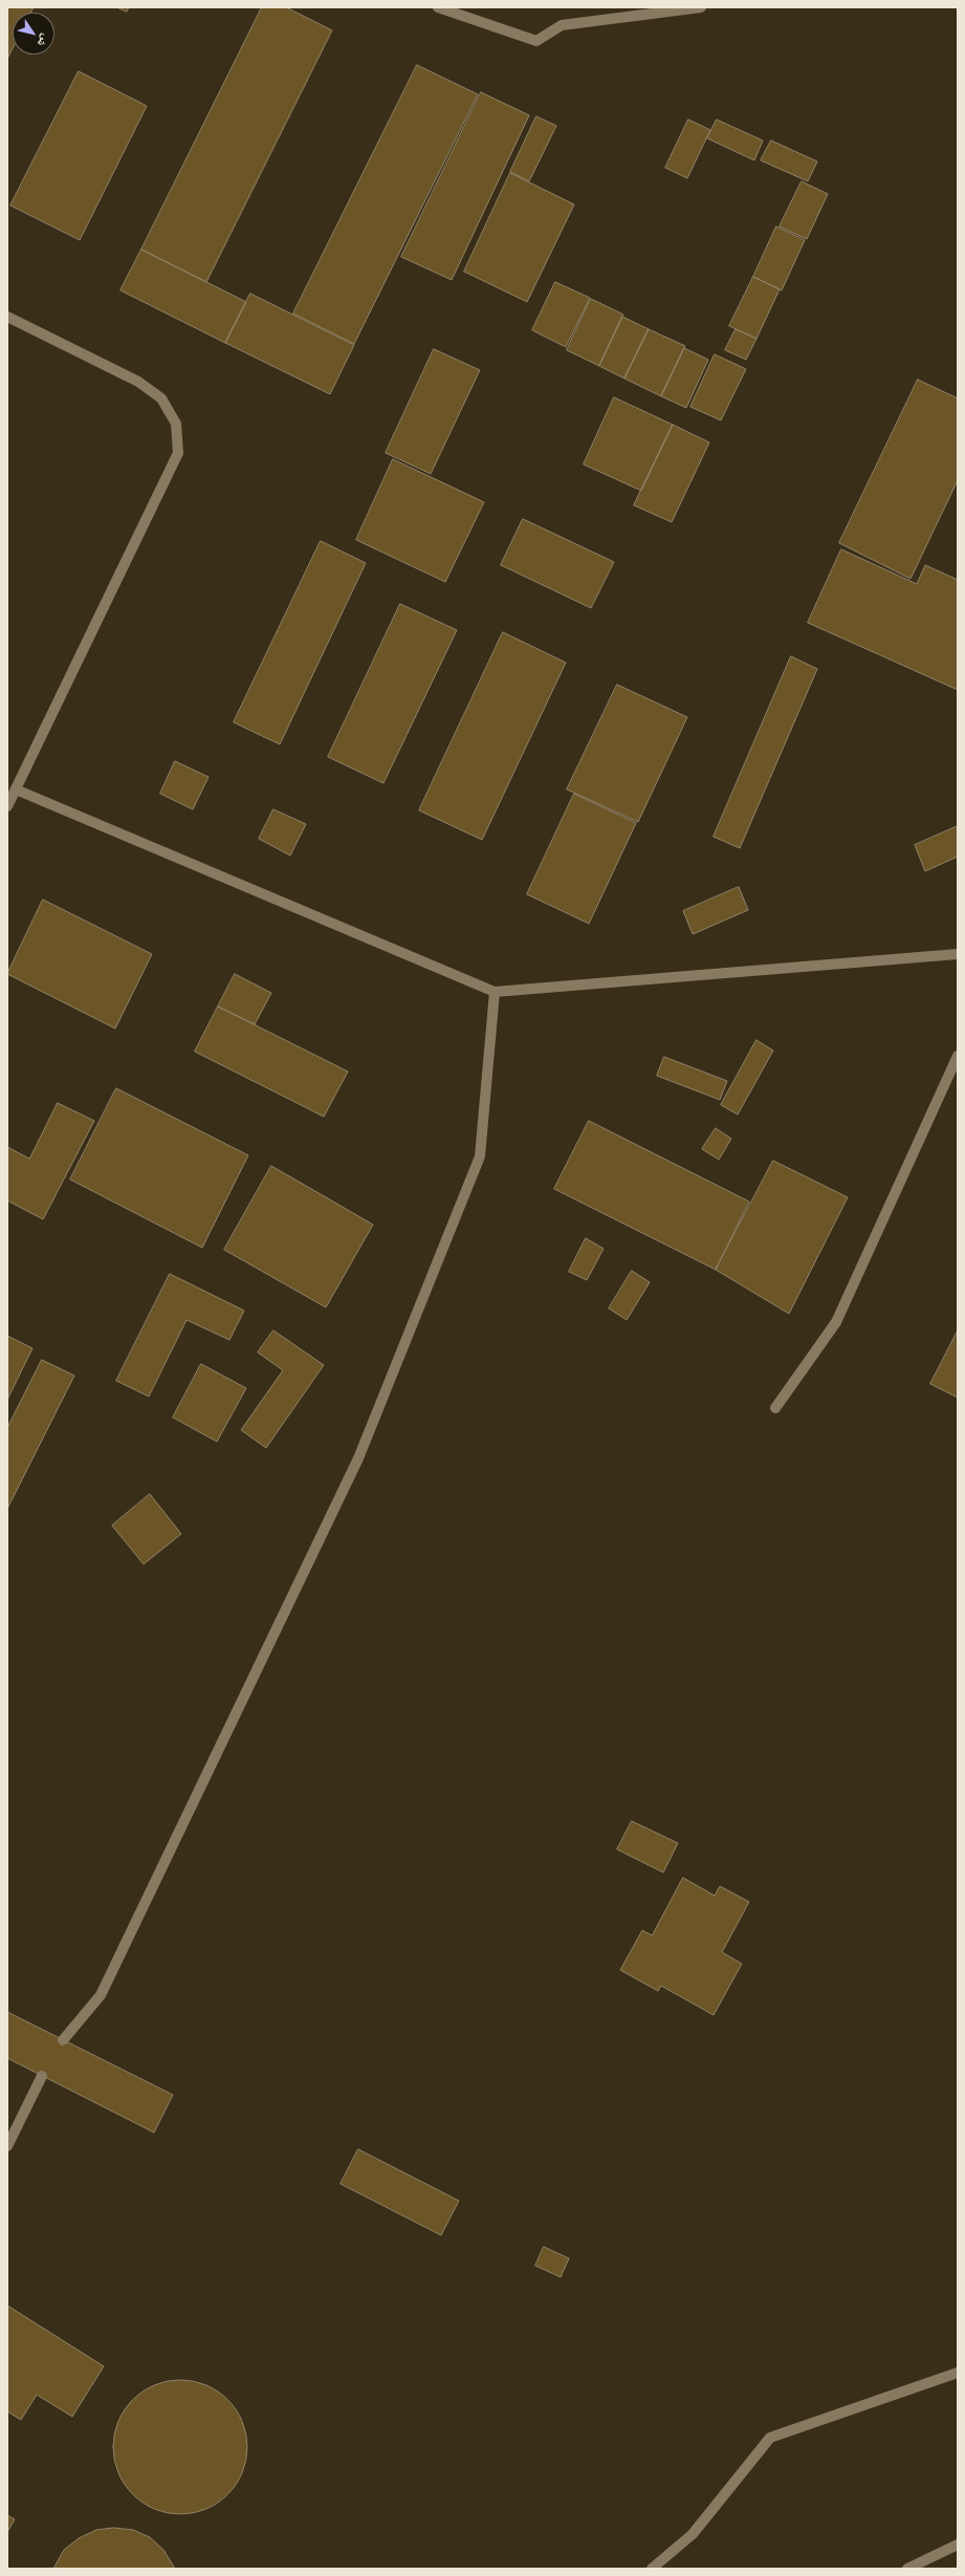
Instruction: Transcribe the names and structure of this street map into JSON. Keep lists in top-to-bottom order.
{
  "north": "bottom right"
}
